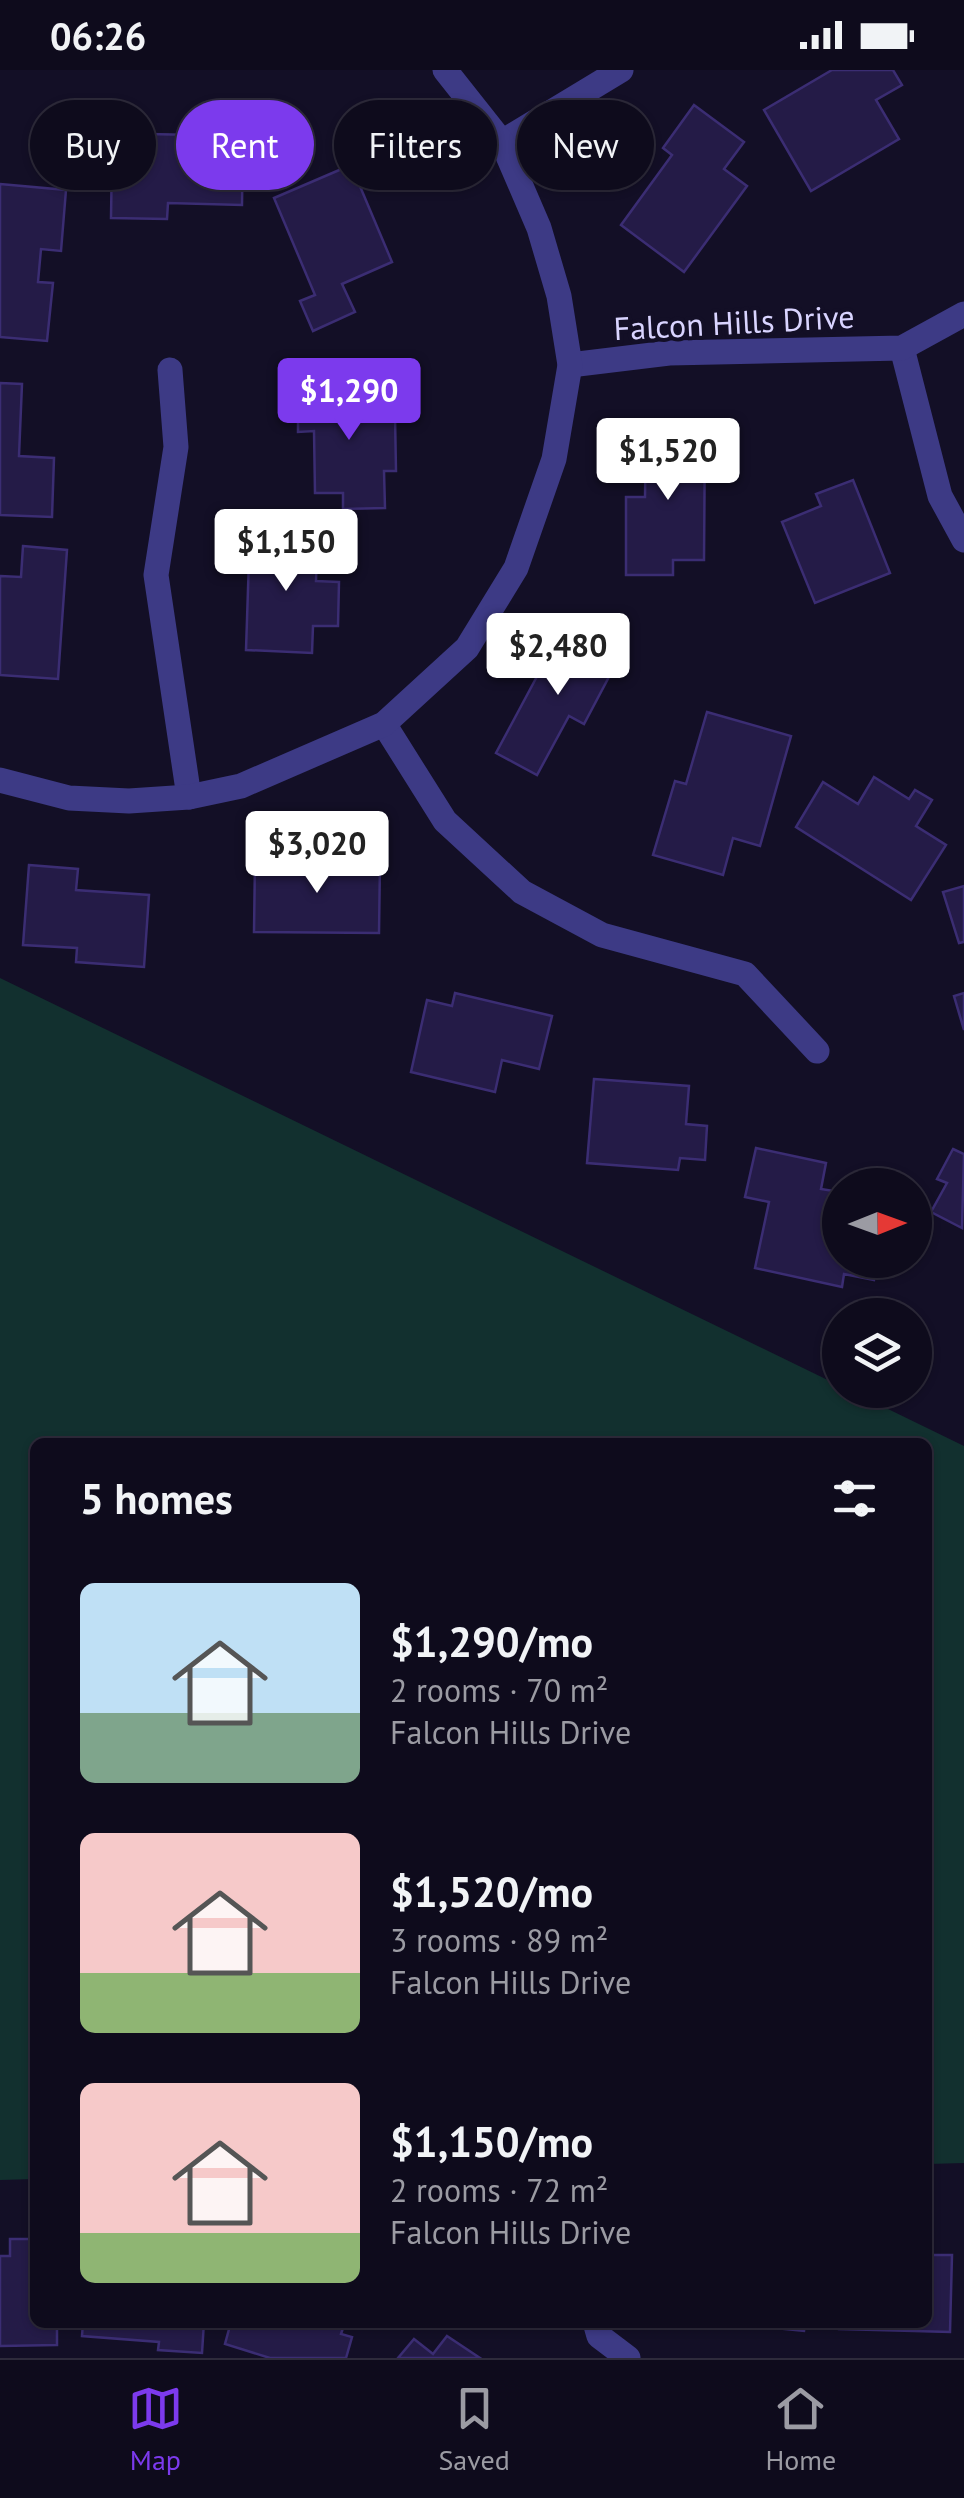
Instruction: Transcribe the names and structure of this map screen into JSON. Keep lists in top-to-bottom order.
{
  "streets": {
    "street": ["Falcon Hills Drive"]
  },
  "north": "right",
  "page": {
    "status": "06:26",
    "chip": [
      "Buy",
      "Rent",
      "Filters",
      "New"
    ],
    "price": [
      "$1,290",
      "$1,520",
      "$1,150",
      "$2,480",
      "$3,020"
    ],
    "heading": "5 homes",
    "list": [
      {
        "name": "$1,290/mo",
        "note": "2 rooms · 70 m² · Falcon Hills Drive"
      },
      {
        "name": "$1,520/mo",
        "note": "3 rooms · 89 m² · Falcon Hills Drive"
      },
      {
        "name": "$1,150/mo",
        "note": "2 rooms · 72 m² · Falcon Hills Drive"
      }
    ],
    "tabs": ["Map", "Saved", "Home"]
  }
}
